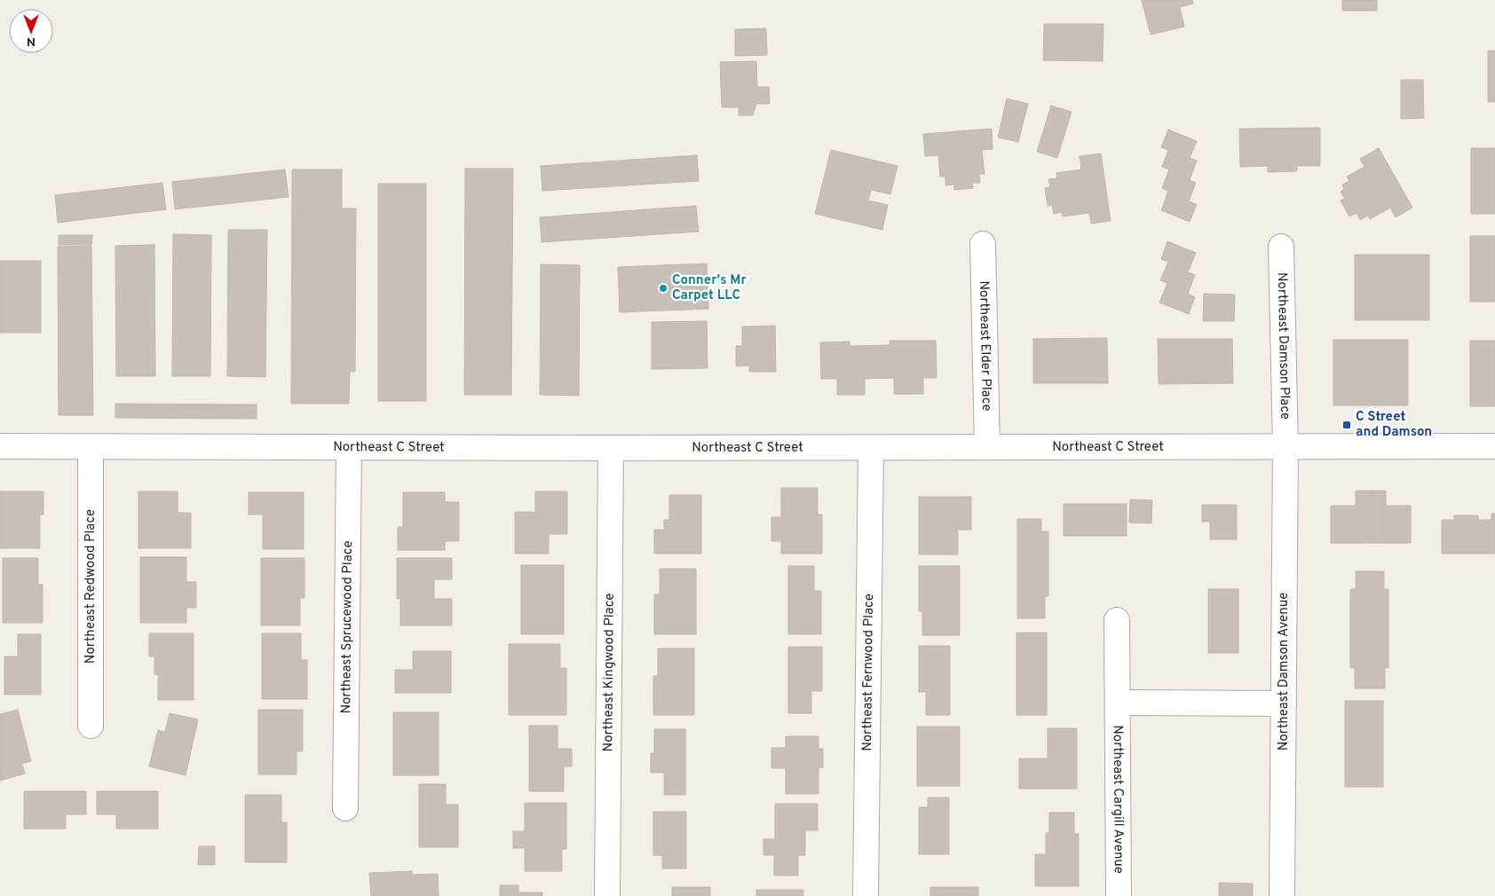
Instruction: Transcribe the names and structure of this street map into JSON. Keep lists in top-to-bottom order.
{
  "streets": {
    "street": [
      "Northeast Elder Place",
      "Northeast Damson Place",
      "Northeast C Street",
      "Northeast Redwood Place",
      "Northeast Sprucewood Place",
      "Northeast Damson Avenue",
      "Northeast Kingwood Place",
      "Northeast Fernwood Place",
      "Northeast Cargill Avenue"
    ]
  },
  "crossings": [
    ["Northeast Elder Place", "Northeast C Street"],
    ["Northeast Damson Place", "Northeast C Street"],
    ["Northeast Damson Place", "Northeast Damson Avenue"],
    ["Northeast C Street", "Northeast Redwood Place"],
    ["Northeast C Street", "Northeast Sprucewood Place"],
    ["Northeast C Street", "Northeast Damson Avenue"],
    ["Northeast C Street", "Northeast Kingwood Place"],
    ["Northeast C Street", "Northeast Fernwood Place"]
  ],
  "places": {
    "other": ["Conner's Mr Carpet LLC"],
    "transit": ["C Street and Damson"]
  },
  "north": "bottom"
}
